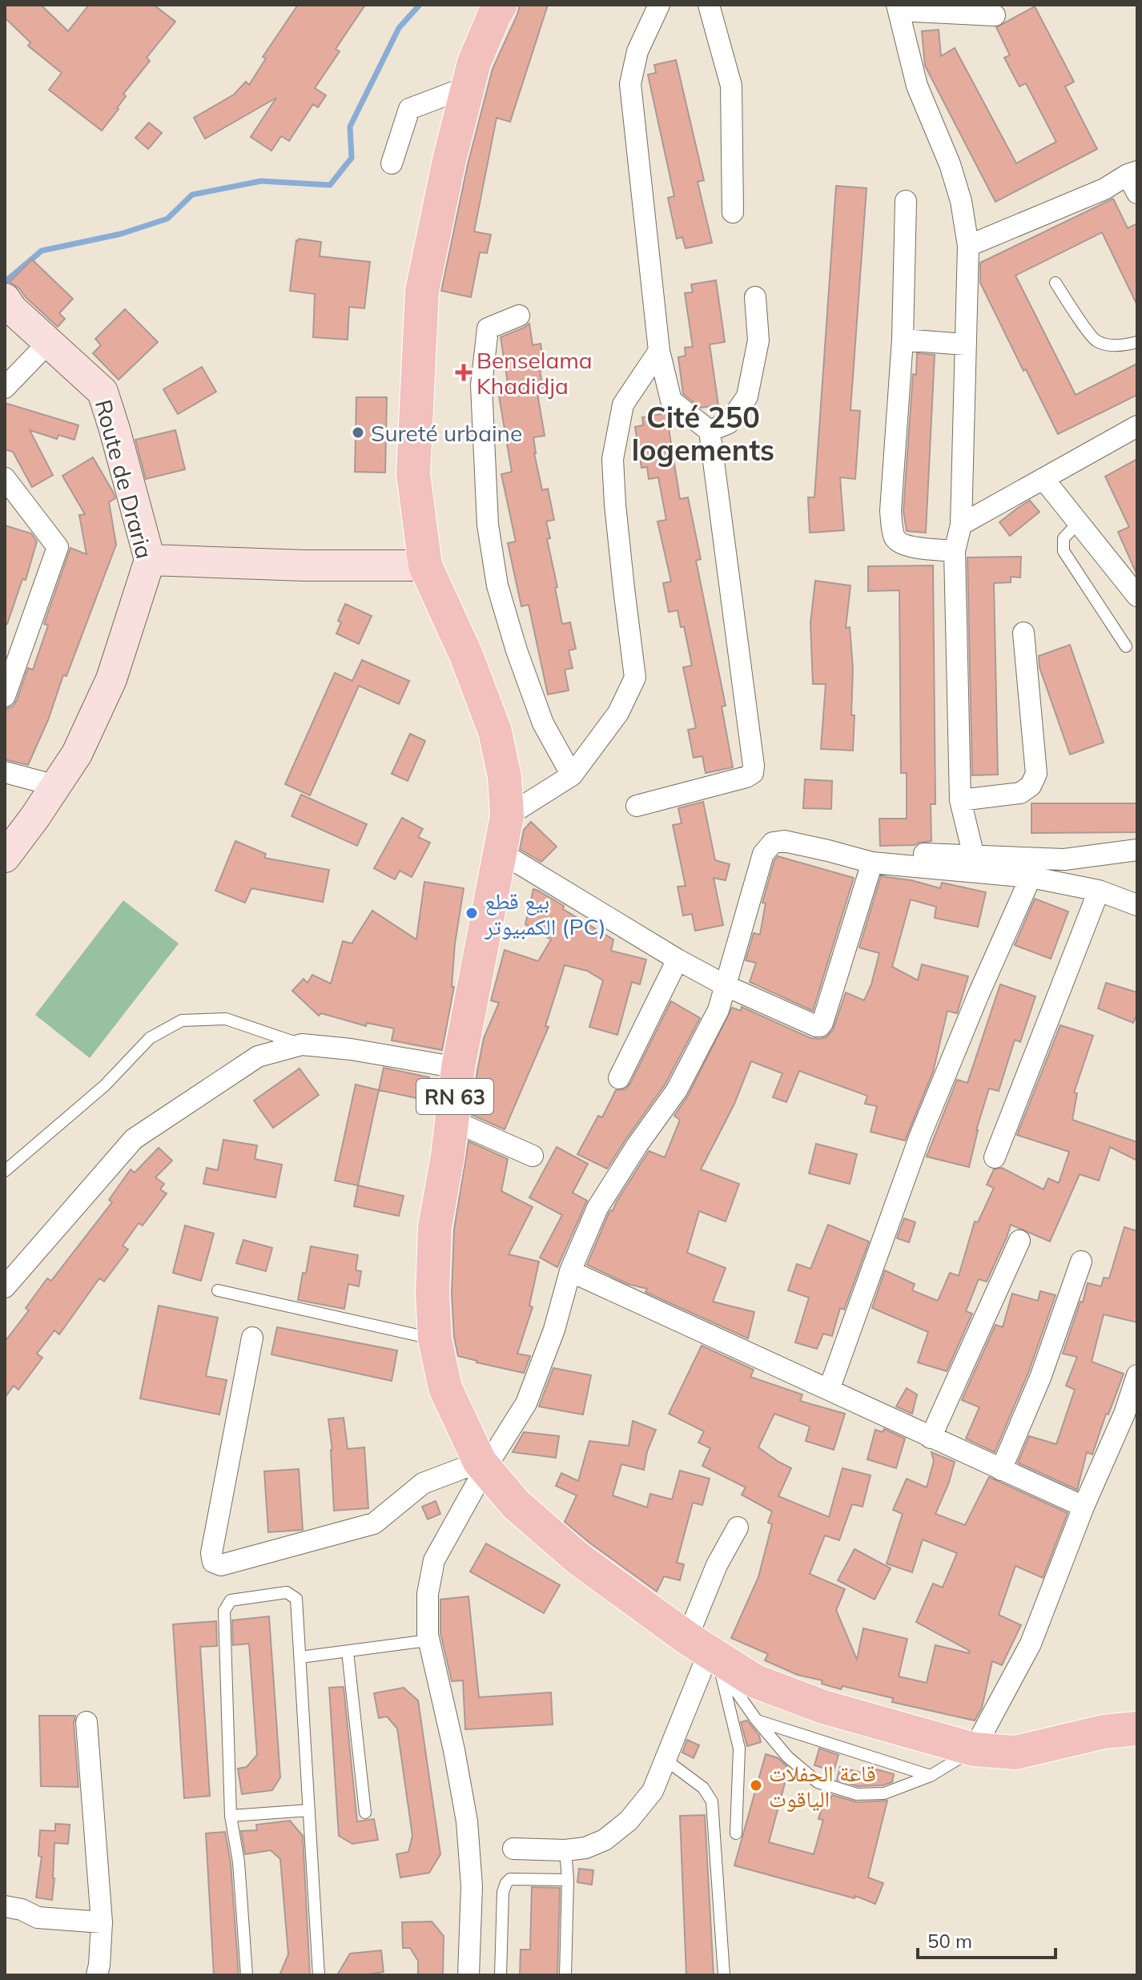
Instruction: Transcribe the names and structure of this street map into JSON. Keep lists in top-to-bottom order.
{
  "streets": {
    "main road": ["Route de Draria", "RN 63"]
  },
  "districts": ["Cité 250 logements"],
  "places": {
    "health": ["Benselama Khadidja"],
    "other": ["Sureté urbaine", "بيع قطع الكمبيوتر (PC)", "قاعة الحفلات الياقوت"]
  },
  "scale_bar": "50 m"
}
